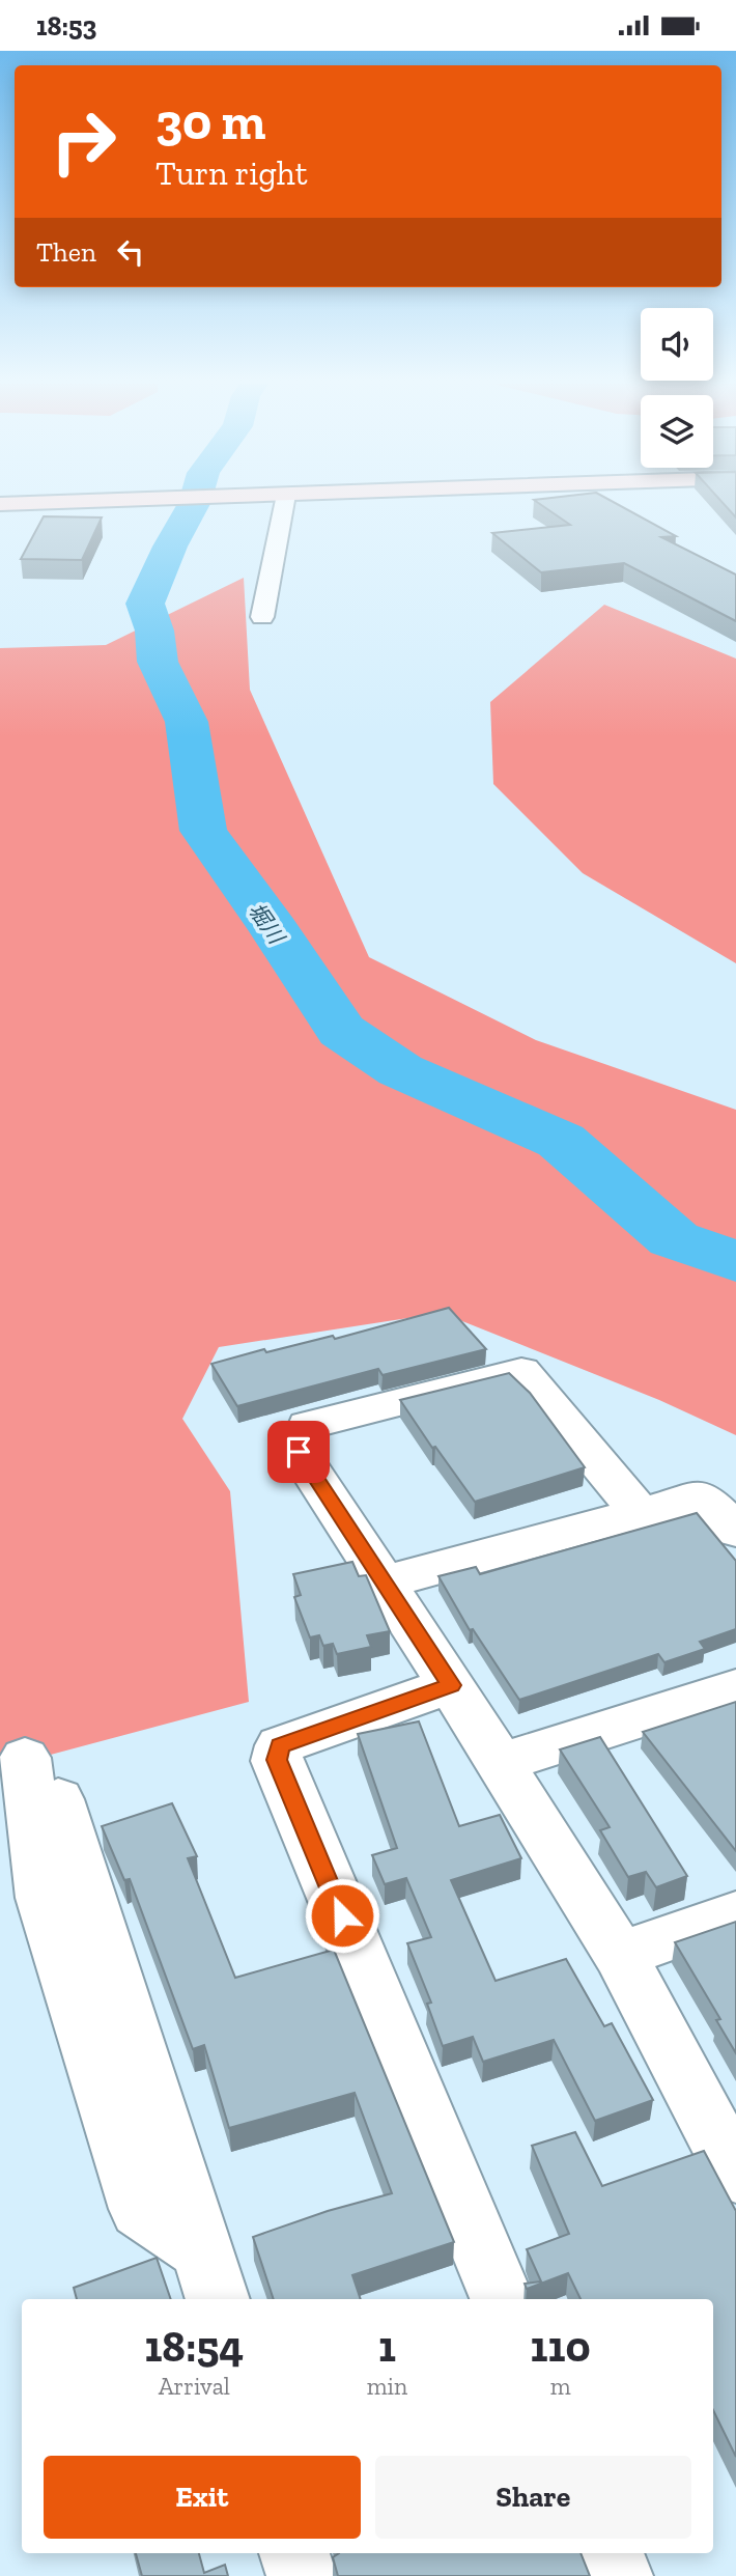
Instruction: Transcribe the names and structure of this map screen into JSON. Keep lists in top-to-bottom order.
{
  "water": ["堀川"],
  "page": {
    "status": "18:53",
    "turn": ["30 m", "Turn right"],
    "then": "Then",
    "eta": [
      "18:54",
      "Arrival",
      "1",
      "min",
      "110",
      "m"
    ],
    "buttons": ["Exit", "Share"]
  }
}
